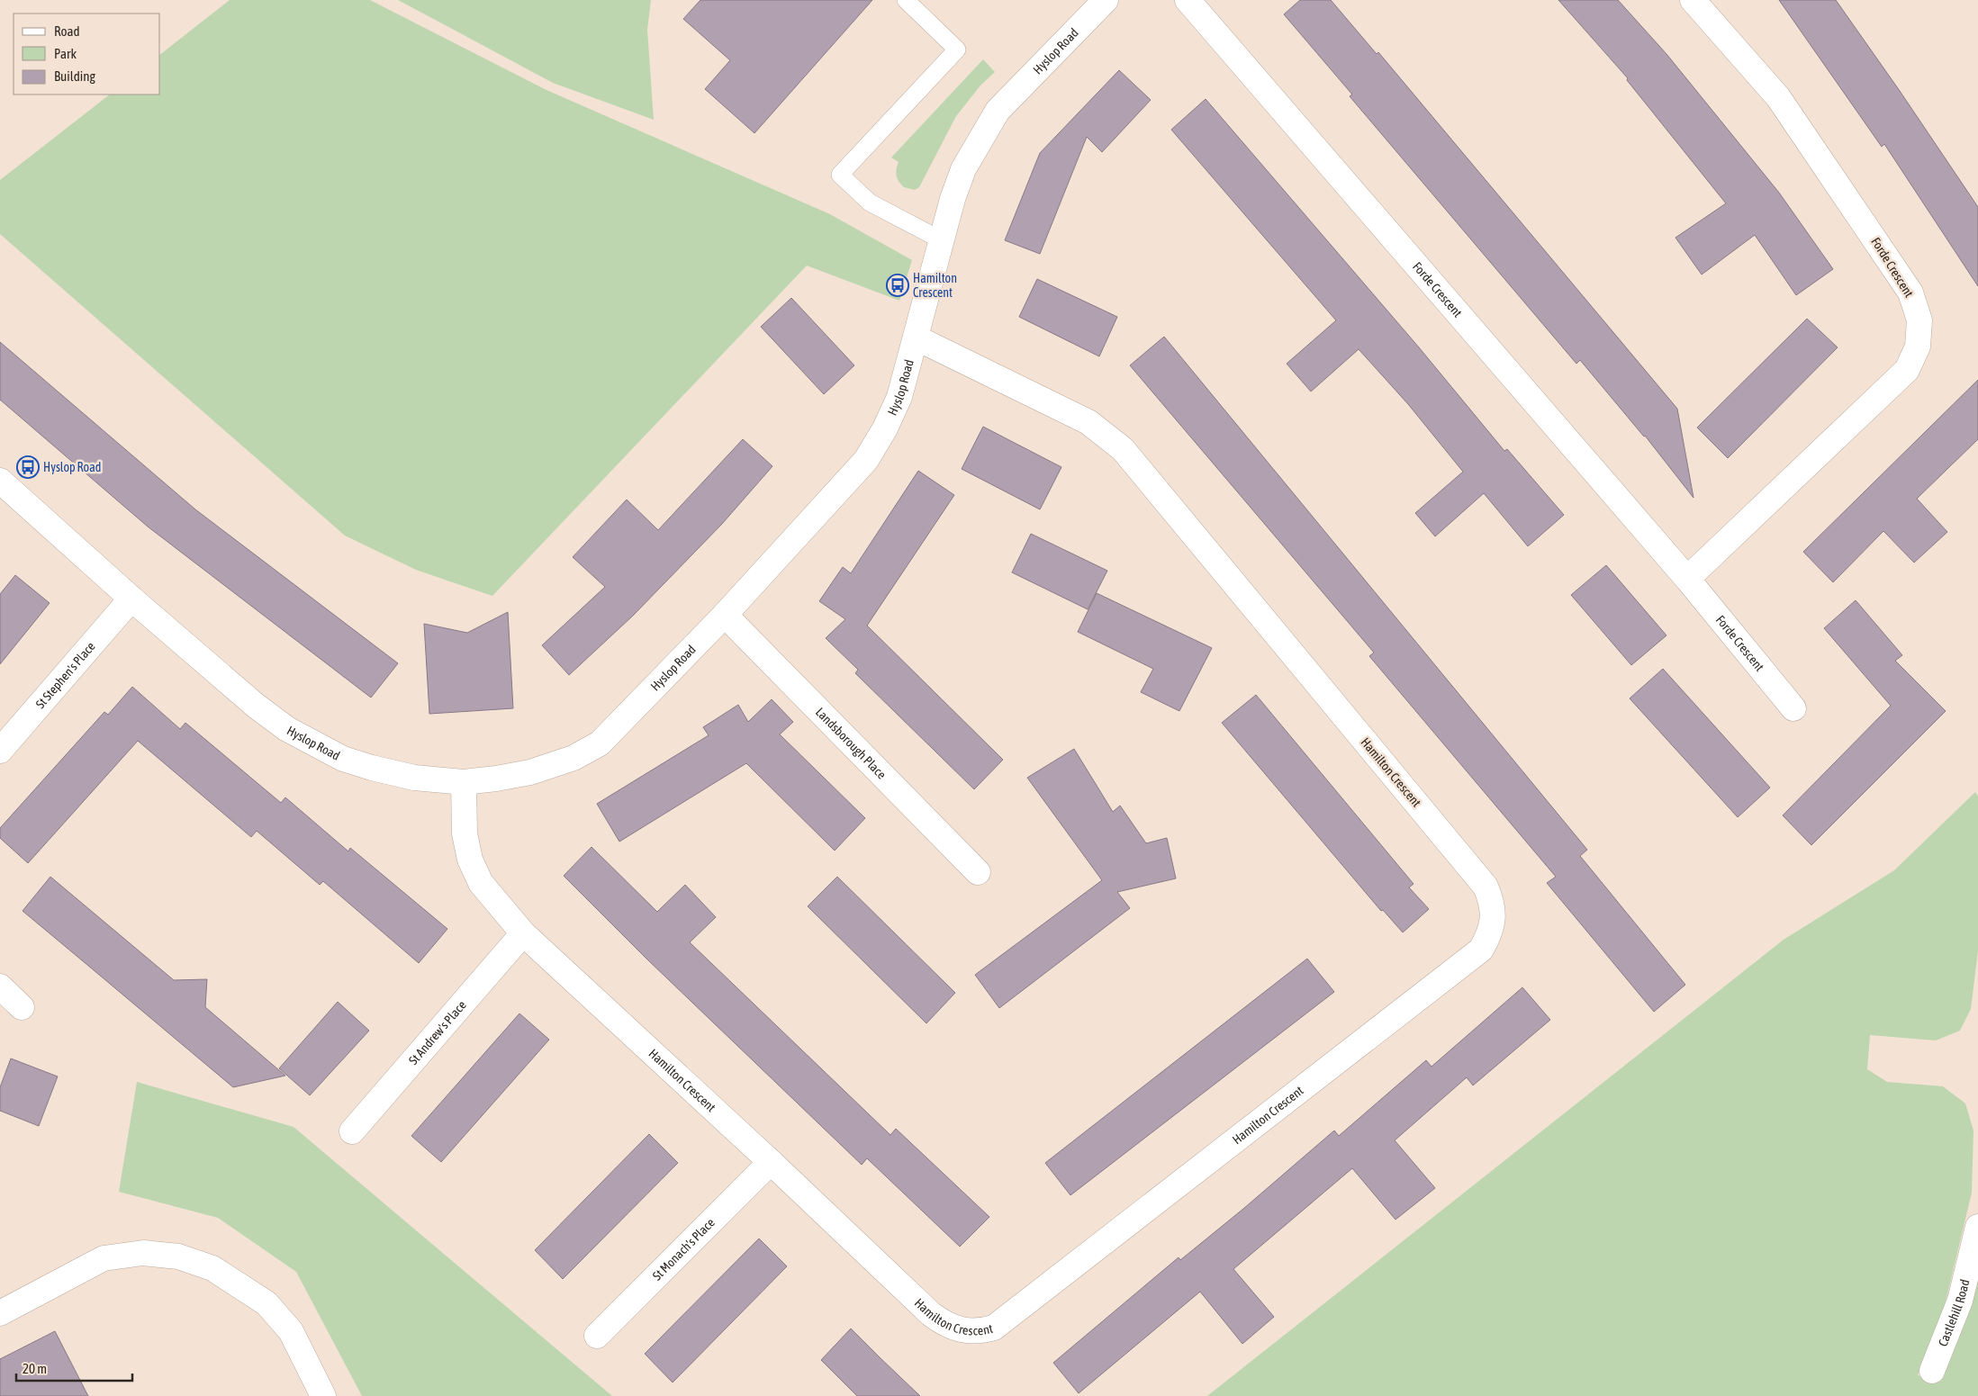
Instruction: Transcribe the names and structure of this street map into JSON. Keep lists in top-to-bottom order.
{
  "streets": {
    "street": [
      "Hyslop Road",
      "Forde Crescent",
      "St Stephen's Place",
      "Landsborough Place",
      "Hamilton Crescent",
      "St Andrew's Place",
      "St Monach's Place",
      "Castlehill Road"
    ]
  },
  "crossings": [
    ["Hyslop Road", "St Stephen's Place"],
    ["Hyslop Road", "Landsborough Place"],
    ["Hyslop Road", "Hamilton Crescent"],
    ["Hamilton Crescent", "St Andrew's Place"],
    ["Hamilton Crescent", "St Monach's Place"]
  ],
  "places": {
    "bus stop": ["Hamilton Crescent", "Hyslop Road"]
  },
  "legend": ["Road", "Park", "Building"],
  "scale_bar": "20 m"
}
